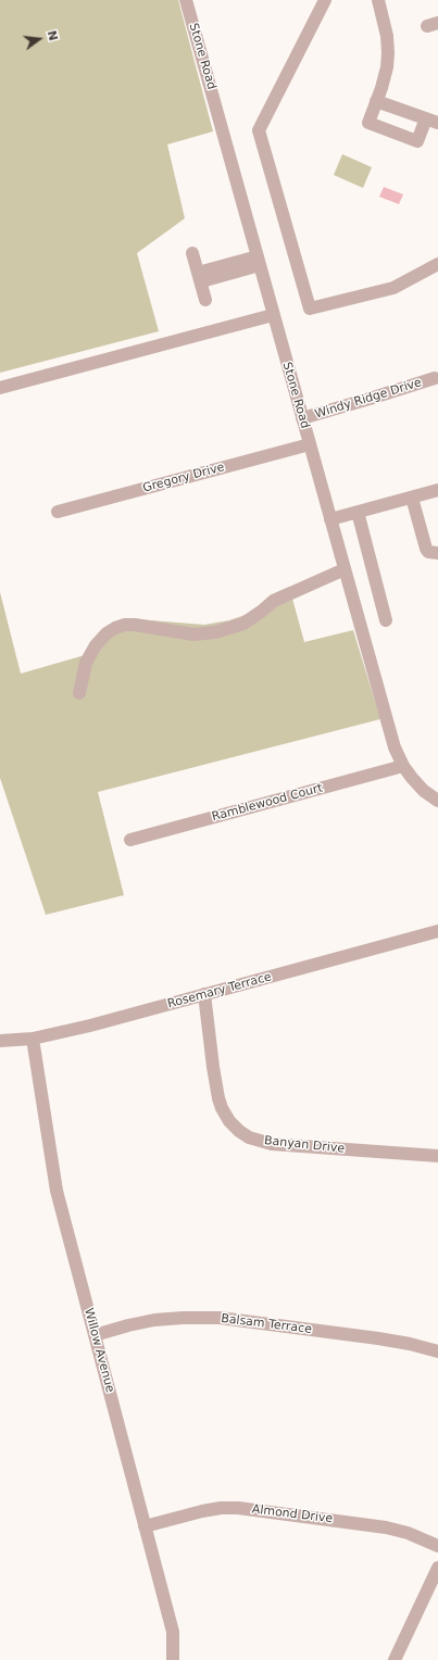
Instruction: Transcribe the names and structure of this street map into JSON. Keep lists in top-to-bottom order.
{
  "streets": {
    "street": [
      "Stone Road",
      "Windy Ridge Drive",
      "Gregory Drive",
      "Ramblewood Court",
      "Rosemary Terrace",
      "Banyan Drive",
      "Balsam Terrace",
      "Willow Avenue",
      "Almond Drive"
    ]
  },
  "crossings": [
    ["Stone Road", "Windy Ridge Drive"],
    ["Stone Road", "Gregory Drive"],
    ["Stone Road", "Ramblewood Court"],
    ["Rosemary Terrace", "Banyan Drive"],
    ["Rosemary Terrace", "Willow Avenue"],
    ["Balsam Terrace", "Willow Avenue"],
    ["Willow Avenue", "Almond Drive"]
  ],
  "north": "right"
}
